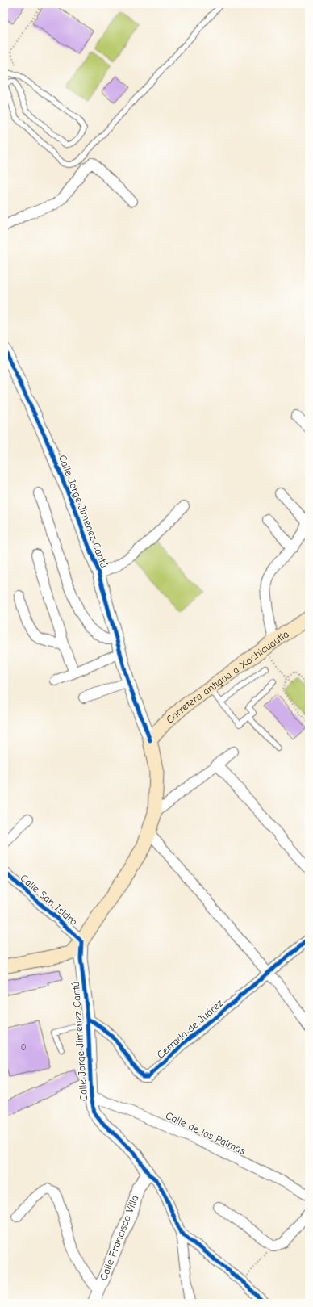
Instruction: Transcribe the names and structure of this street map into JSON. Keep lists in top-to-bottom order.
{
  "streets": {
    "main road": ["Calle Jorge Jimenez Cantú", "Carretera antigua a Xochicuautla"],
    "street": [
      "Calle San Isidro",
      "Cerrada de Juárez",
      "Calle de las Palmas",
      "Calle Francisco Villa"
    ]
  },
  "crossings": [
    ["Calle Jorge Jimenez Cantú", "Carretera antigua a Xochicuautla"],
    ["Calle Jorge Jimenez Cantú", "Calle San Isidro"],
    ["Calle Jorge Jimenez Cantú", "Cerrada de Juárez"],
    ["Calle Jorge Jimenez Cantú", "Calle de las Palmas"],
    ["Calle Jorge Jimenez Cantú", "Calle Francisco Villa"]
  ],
  "house_numbers": ["0"]
}
